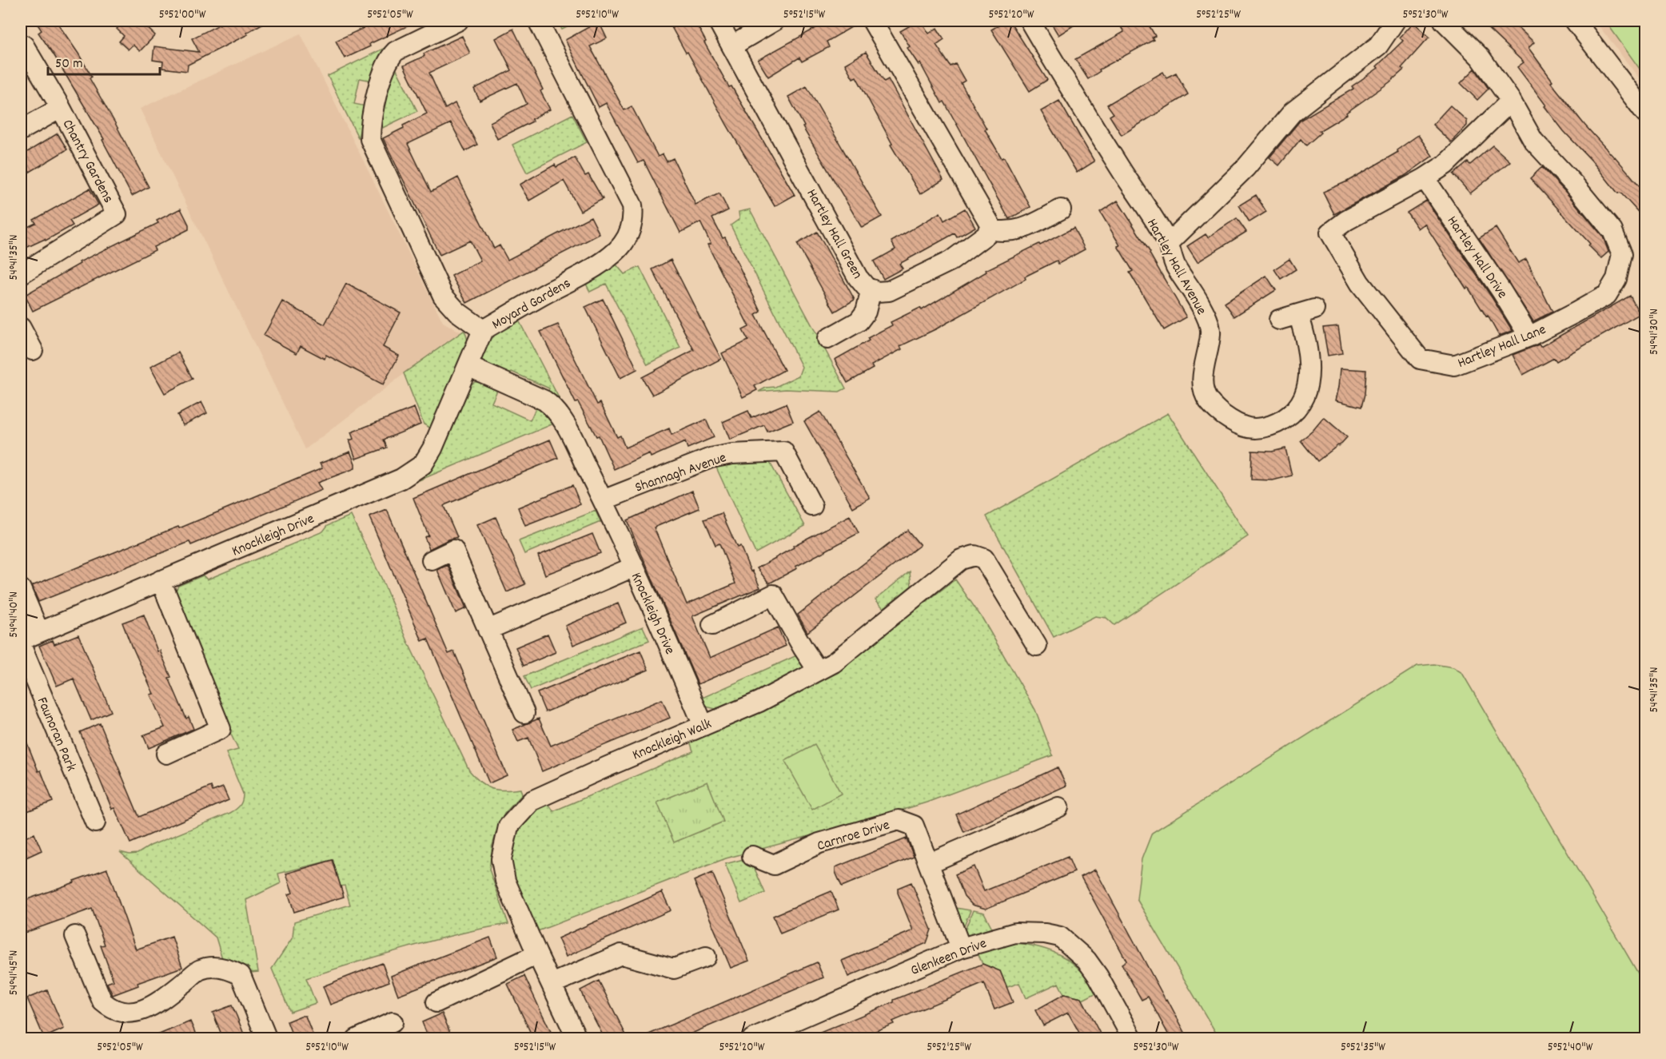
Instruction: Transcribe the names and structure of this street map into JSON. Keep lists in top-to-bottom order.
{
  "streets": {
    "street": [
      "Chantry Gardens",
      "Hartley Hall Green",
      "Hartley Hall Drive",
      "Hartley Hall Avenue",
      "Moyard Gardens",
      "Hartley Hall Lane",
      "Shannagh Avenue",
      "Knockleigh Drive",
      "Faunoran Park",
      "Knockleigh Walk",
      "Carnroe Drive",
      "Glenkeen Drive"
    ]
  },
  "crossings": [
    ["Hartley Hall Drive", "Hartley Hall Lane"],
    ["Moyard Gardens", "Knockleigh Drive"],
    ["Shannagh Avenue", "Knockleigh Drive"],
    ["Knockleigh Drive", "Knockleigh Walk"],
    ["Carnroe Drive", "Glenkeen Drive"]
  ],
  "scale_bar": "50 m",
  "coordinates": [
    "5°52'00\"W",
    "5°52'05\"W",
    "5°52'10\"W",
    "5°52'15\"W",
    "5°52'20\"W",
    "5°52'25\"W",
    "5°52'30\"W",
    "54°41'35\"N",
    "54°41'30\"N",
    "54°41'40\"N",
    "54°41'45\"N",
    "5°52'35\"W",
    "5°52'40\"W"
  ]
}
